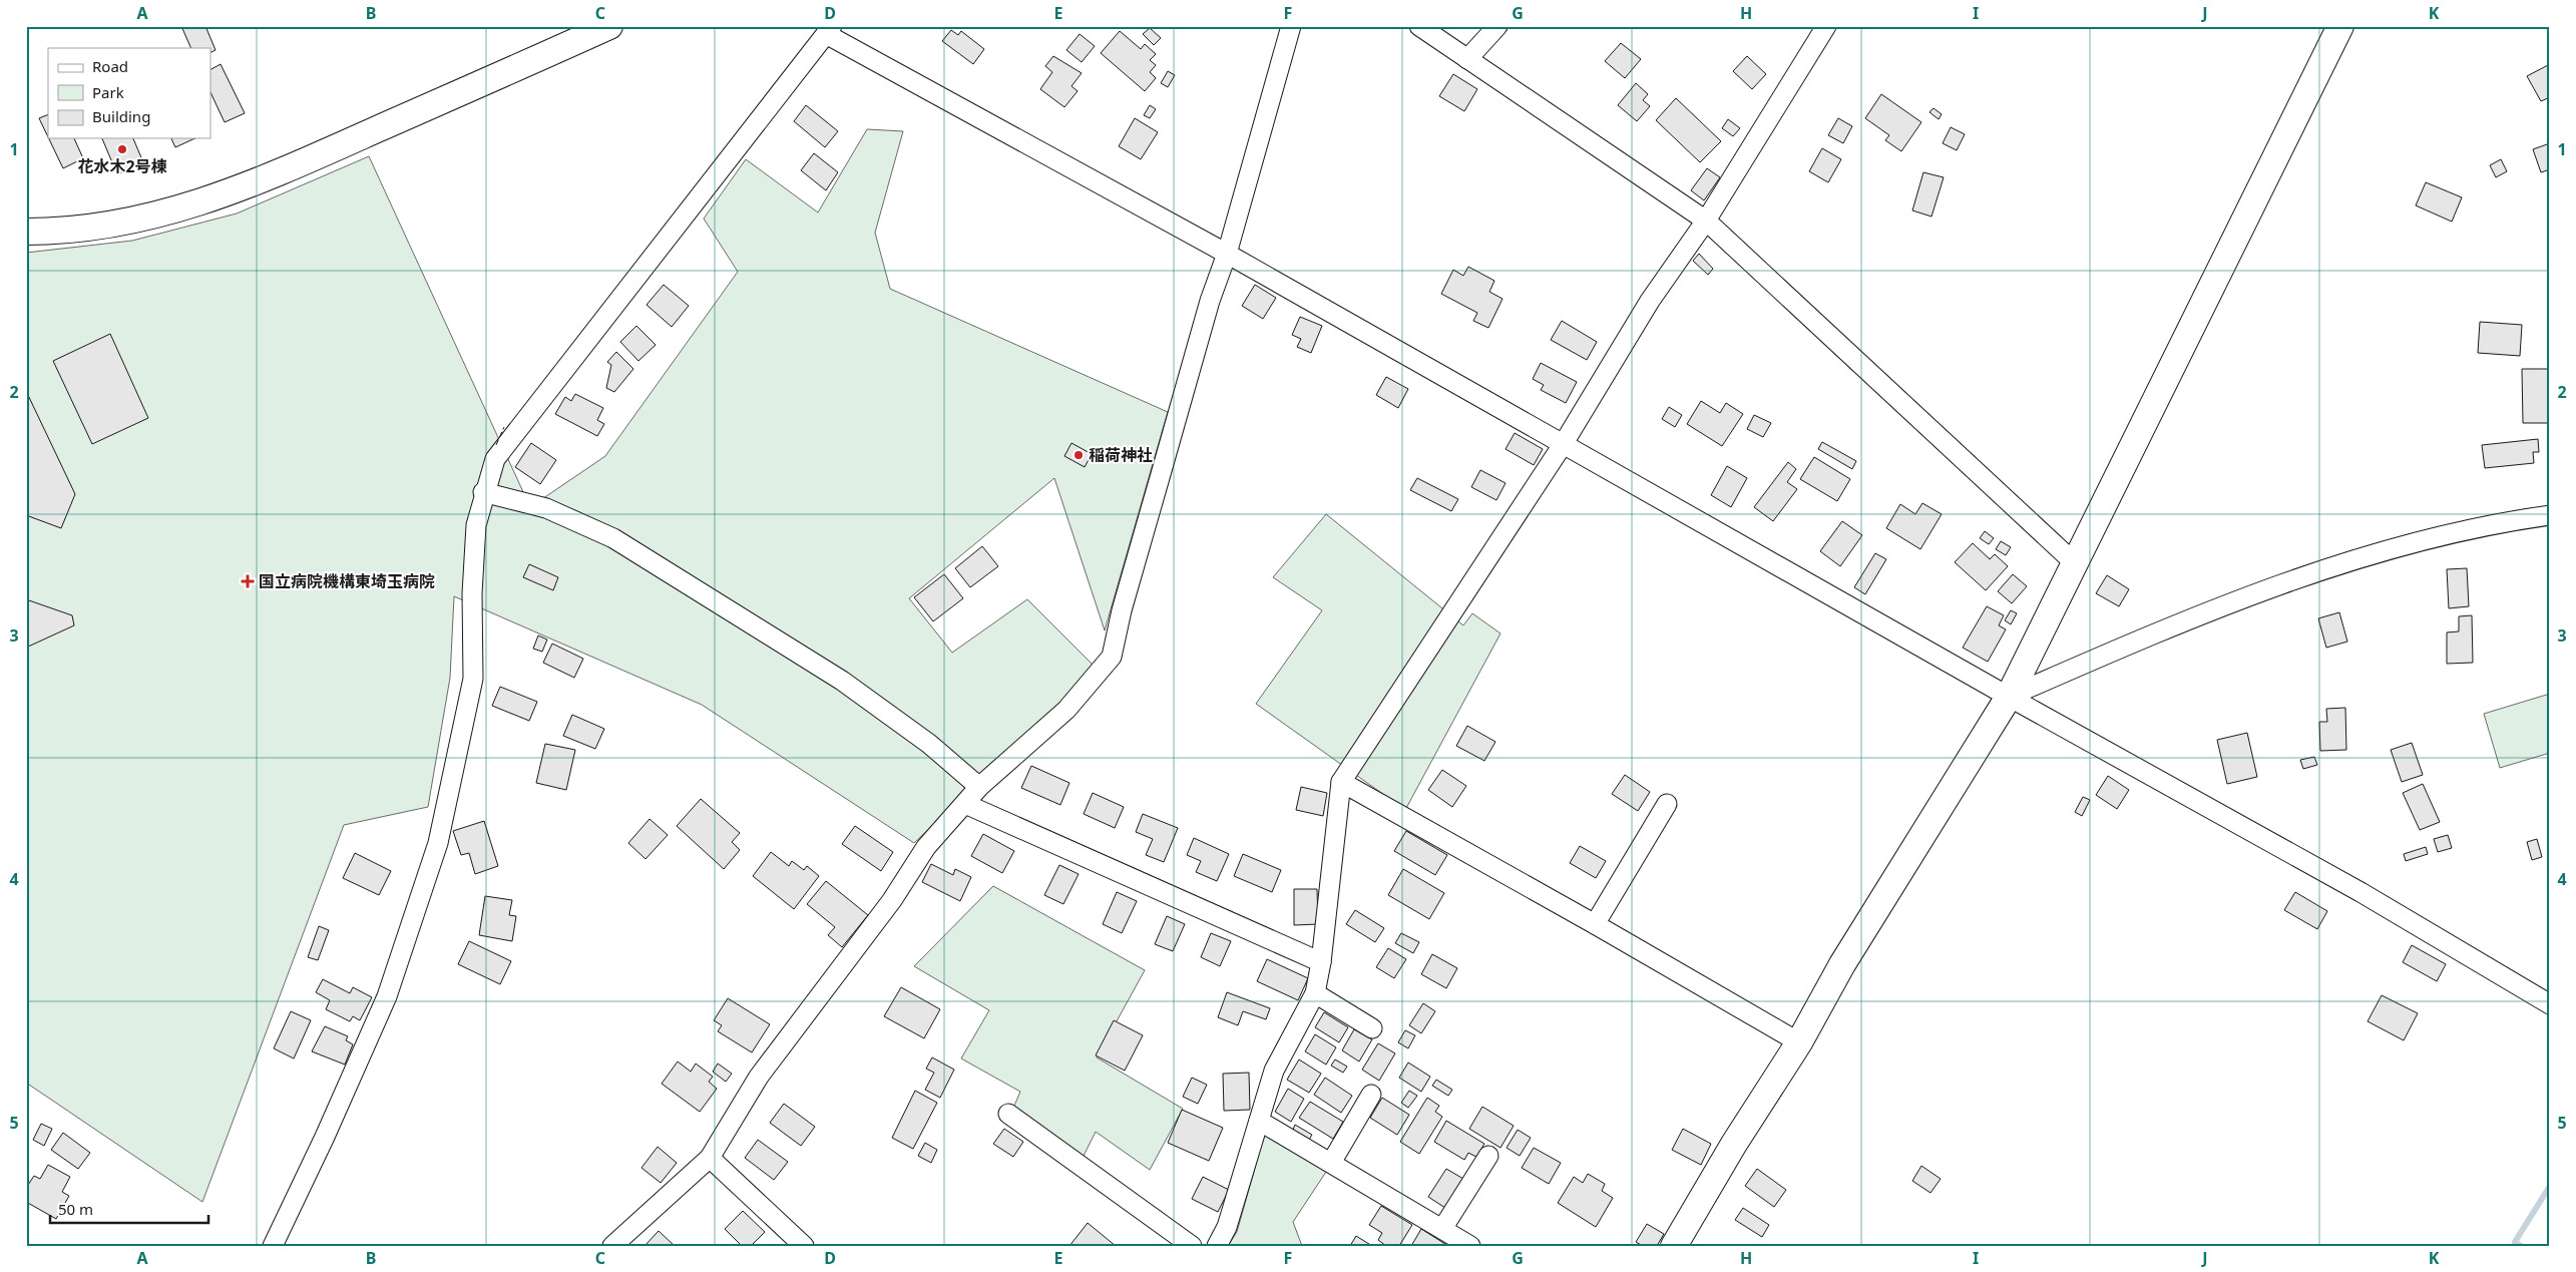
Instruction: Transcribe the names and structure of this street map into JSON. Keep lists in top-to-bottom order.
{
  "places": {
    "other": ["花水木2号棟", "稲荷神社"],
    "health": ["国立病院機構東埼玉病院"]
  },
  "legend": ["Road", "Park", "Building"],
  "scale_bar": "50 m",
  "grid": {
    "columns": [
      "A",
      "B",
      "C",
      "D",
      "E",
      "F",
      "G",
      "H",
      "I",
      "J",
      "K"
    ],
    "rows": [
      "1",
      "2",
      "3",
      "4",
      "5"
    ]
  }
}
